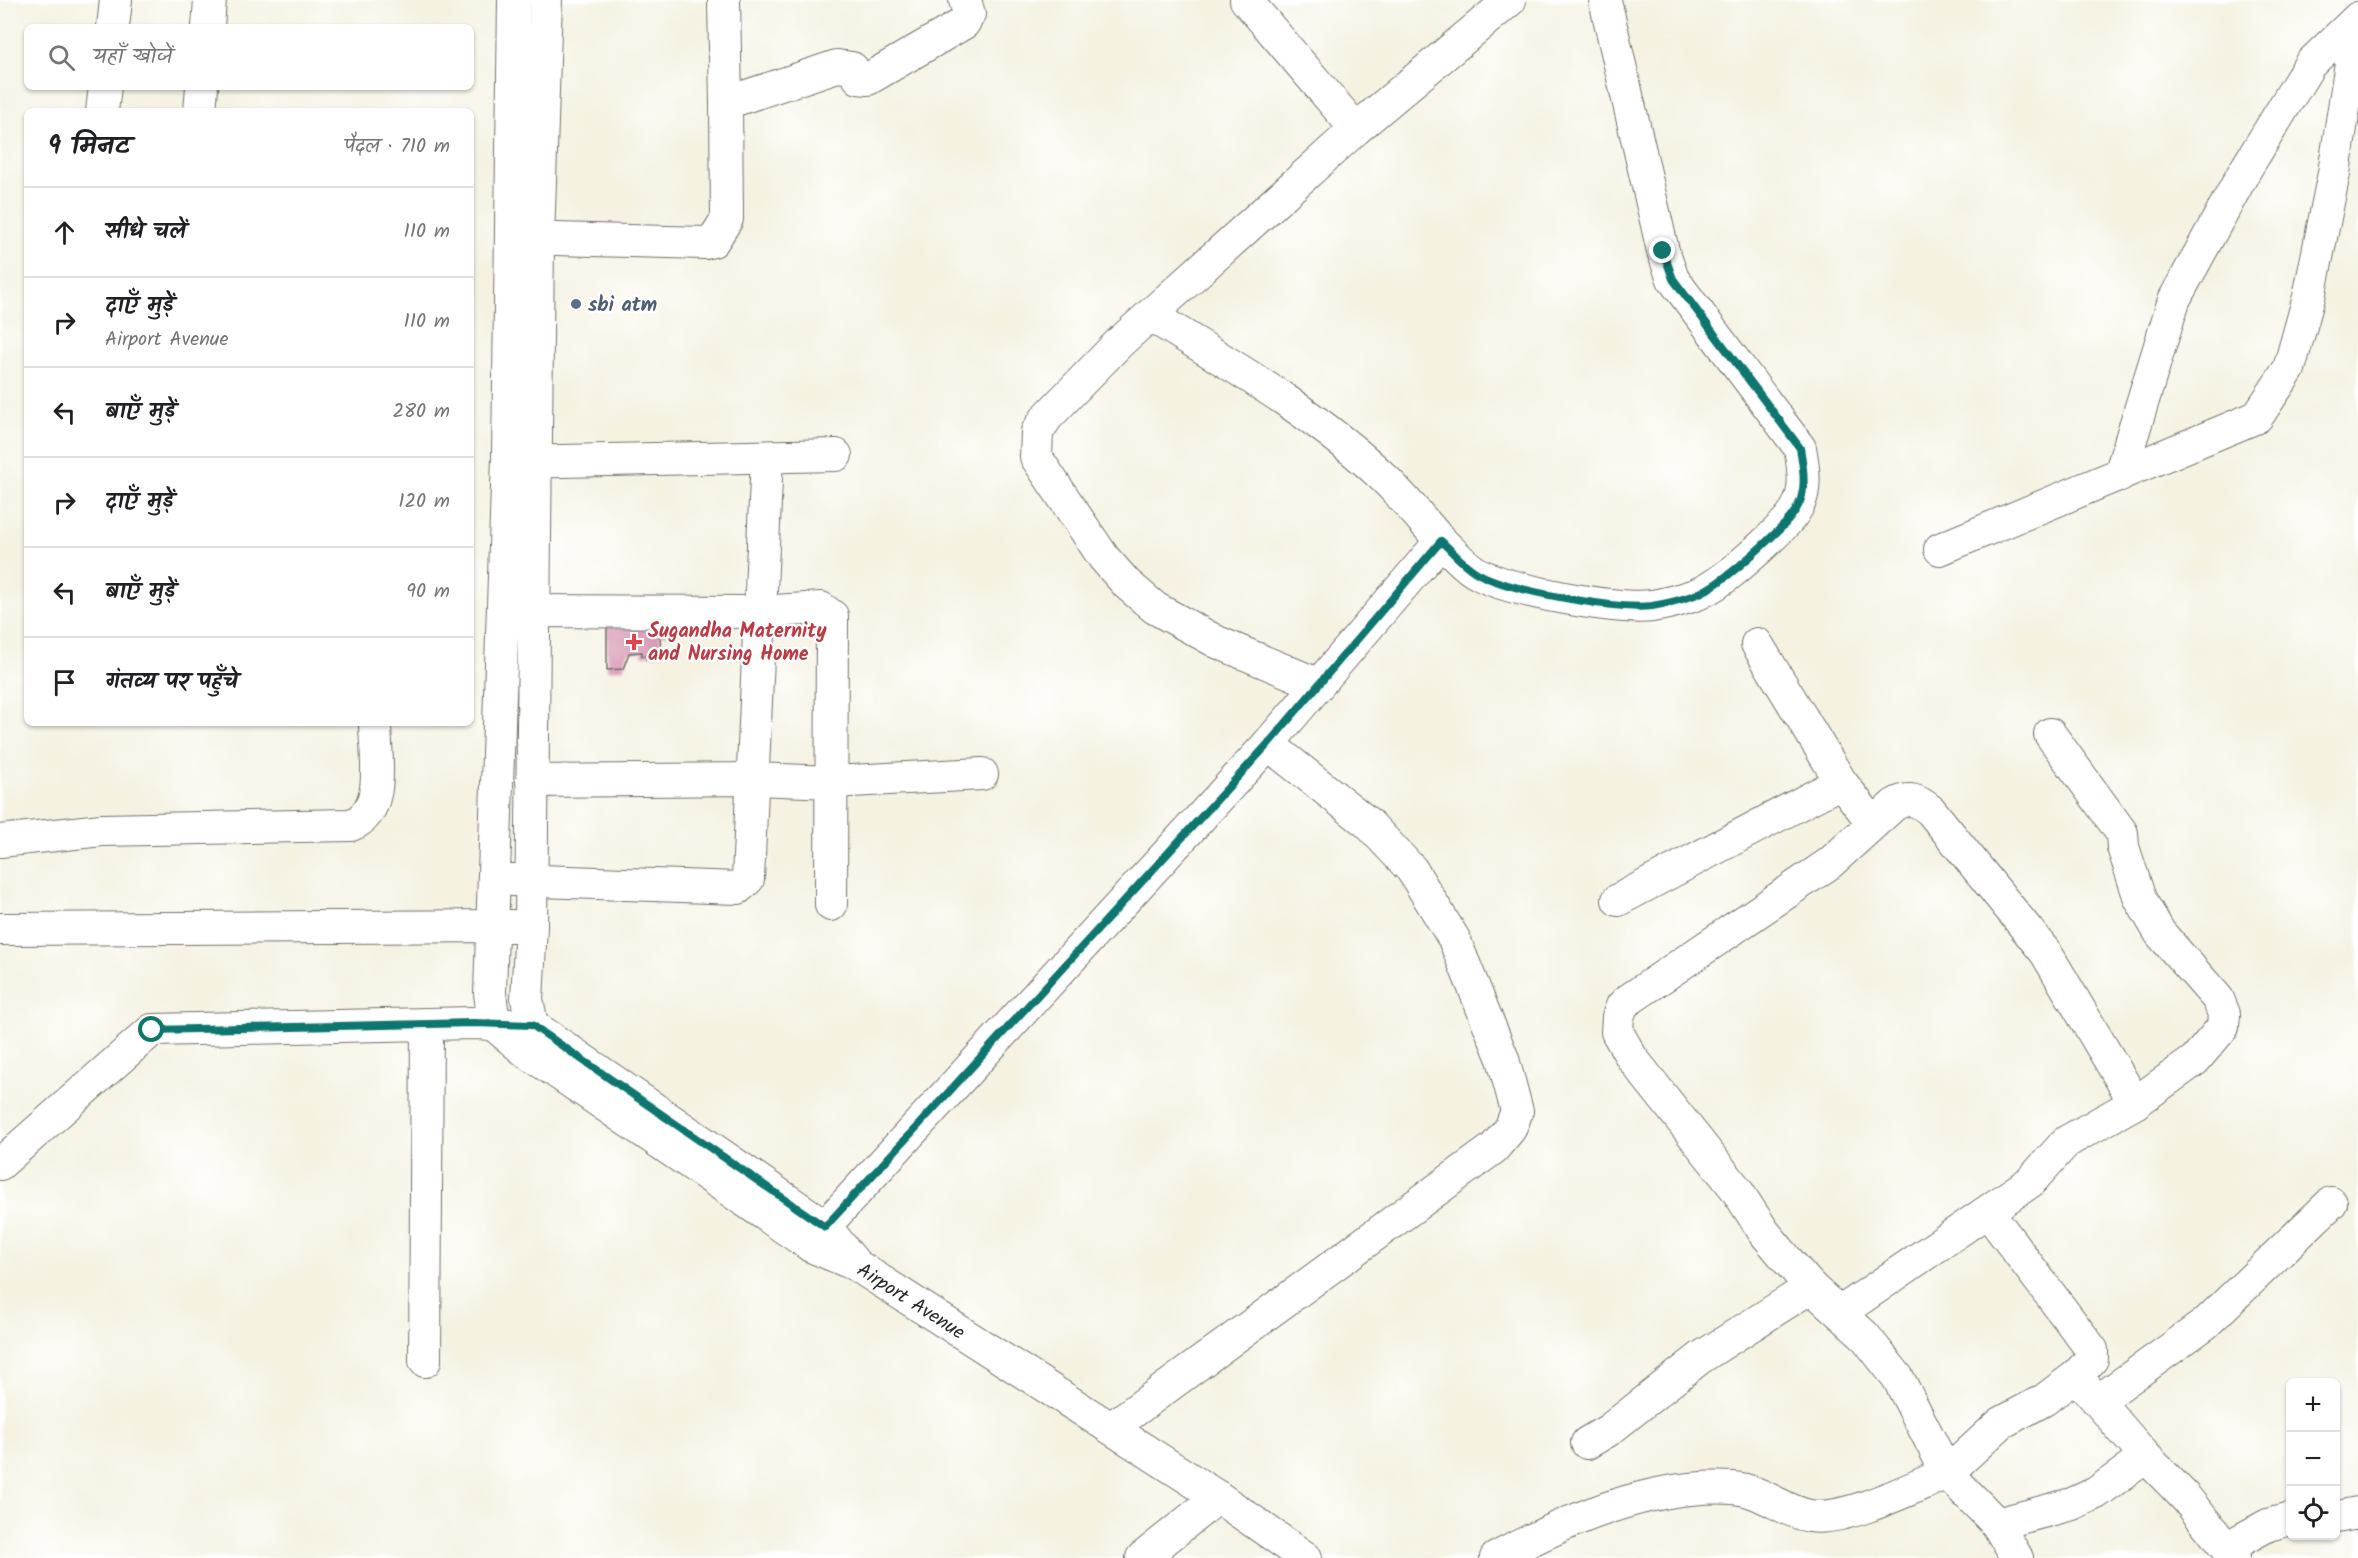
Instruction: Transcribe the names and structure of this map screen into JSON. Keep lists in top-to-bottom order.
{
  "streets": {
    "street": ["Airport Avenue"]
  },
  "places": {
    "other": ["sbi atm"],
    "health": ["Sugandha Maternity and Nursing Home"]
  },
  "page": {
    "search": "यहाँ खोजें",
    "heading": ["9 मिनट", "पैदल · 710 m"],
    "list": [
      ["सीधे चलें", "110 m"],
      ["दाएँ मुड़ें", "Airport Avenue", "110 m"],
      ["बाएँ मुड़ें", "280 m"],
      ["दाएँ मुड़ें", "120 m"],
      ["बाएँ मुड़ें", "90 m"],
      "गंतव्य पर पहुँचे"
    ],
    "map_buttons": ["+", "−"]
  }
}
